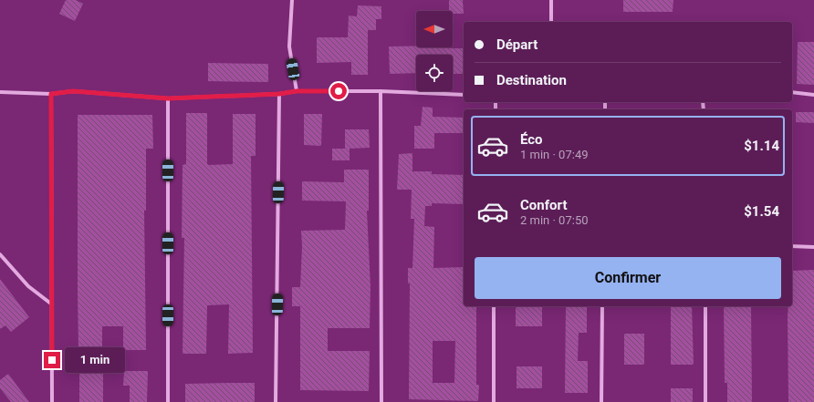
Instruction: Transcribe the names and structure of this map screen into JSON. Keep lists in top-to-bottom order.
{
  "north": "left",
  "page": {
    "banner": ["Départ", "Destination"],
    "list": [
      {
        "name": "Éco",
        "note": "1 min · 07:49",
        "value": "$1.14"
      },
      {
        "name": "Confort",
        "note": "2 min · 07:50",
        "value": "$1.54"
      }
    ],
    "buttons": "Confirmer",
    "bubble": "1 min"
  }
}
